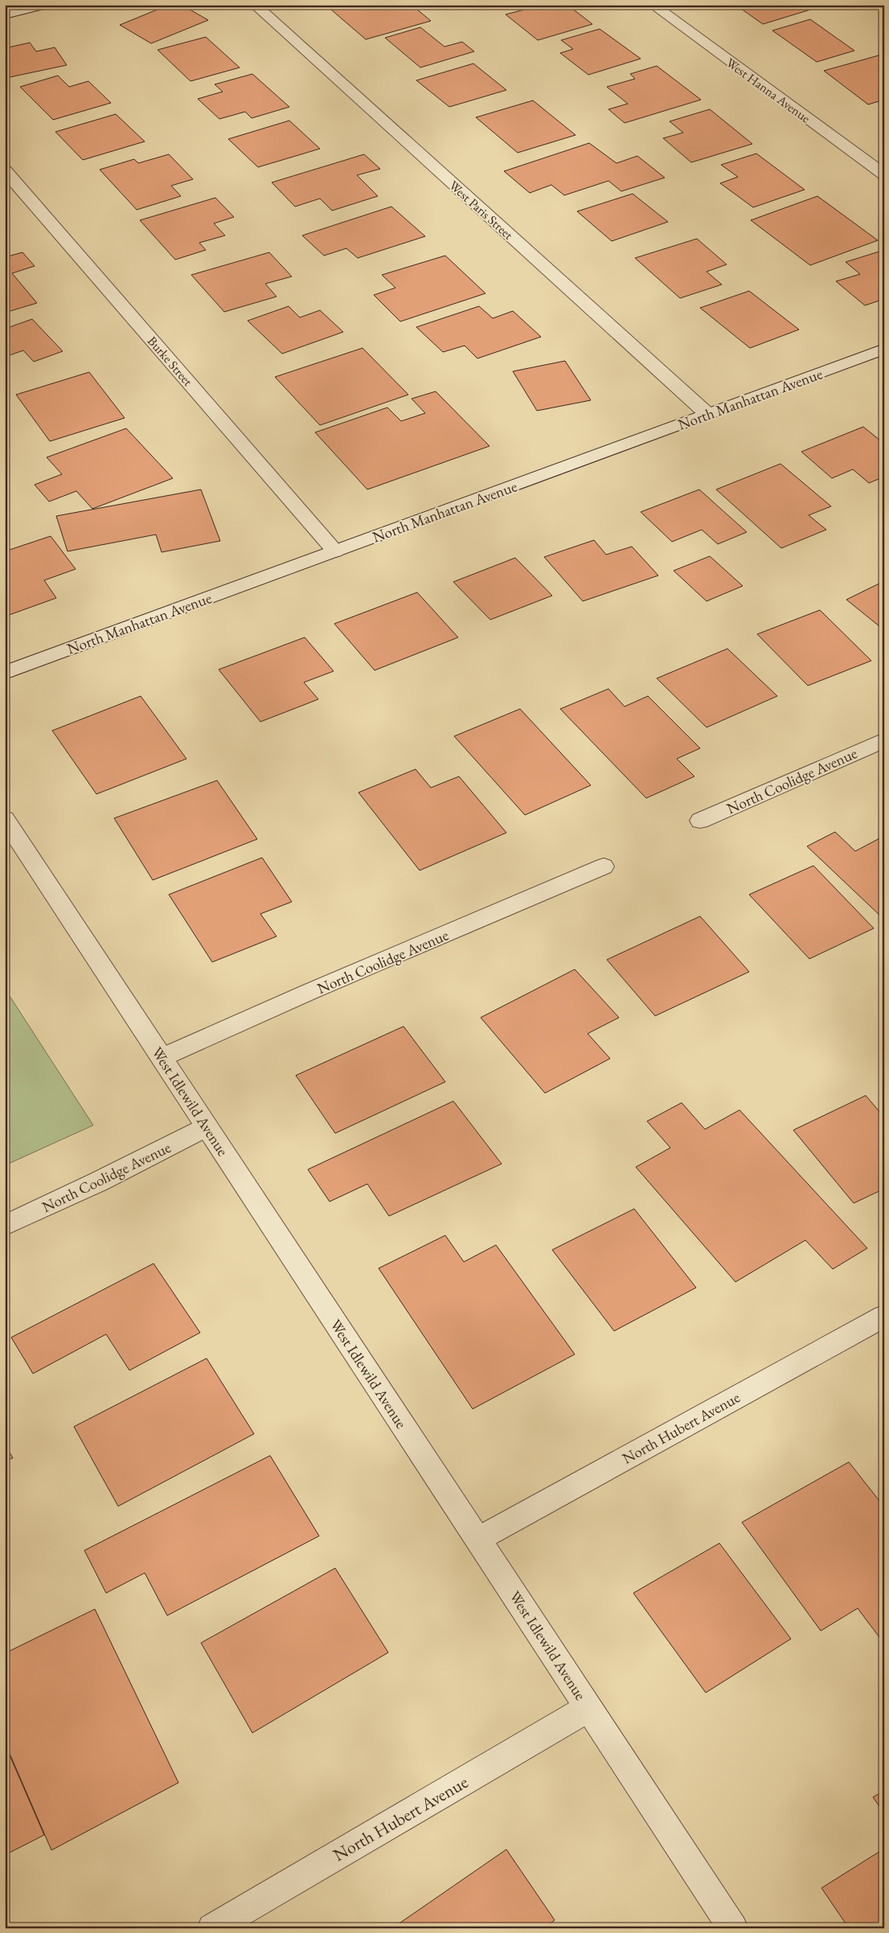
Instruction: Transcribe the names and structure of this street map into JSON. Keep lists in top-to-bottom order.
{
  "streets": {
    "street": [
      "West Hanna Avenue",
      "West Paris Street",
      "Burke Street",
      "North Manhattan Avenue",
      "North Coolidge Avenue",
      "West Idlewild Avenue",
      "North Hubert Avenue"
    ]
  },
  "crossings": [
    ["West Paris Street", "North Manhattan Avenue"],
    ["Burke Street", "North Manhattan Avenue"],
    ["North Coolidge Avenue", "West Idlewild Avenue"],
    ["West Idlewild Avenue", "North Hubert Avenue"]
  ]
}
